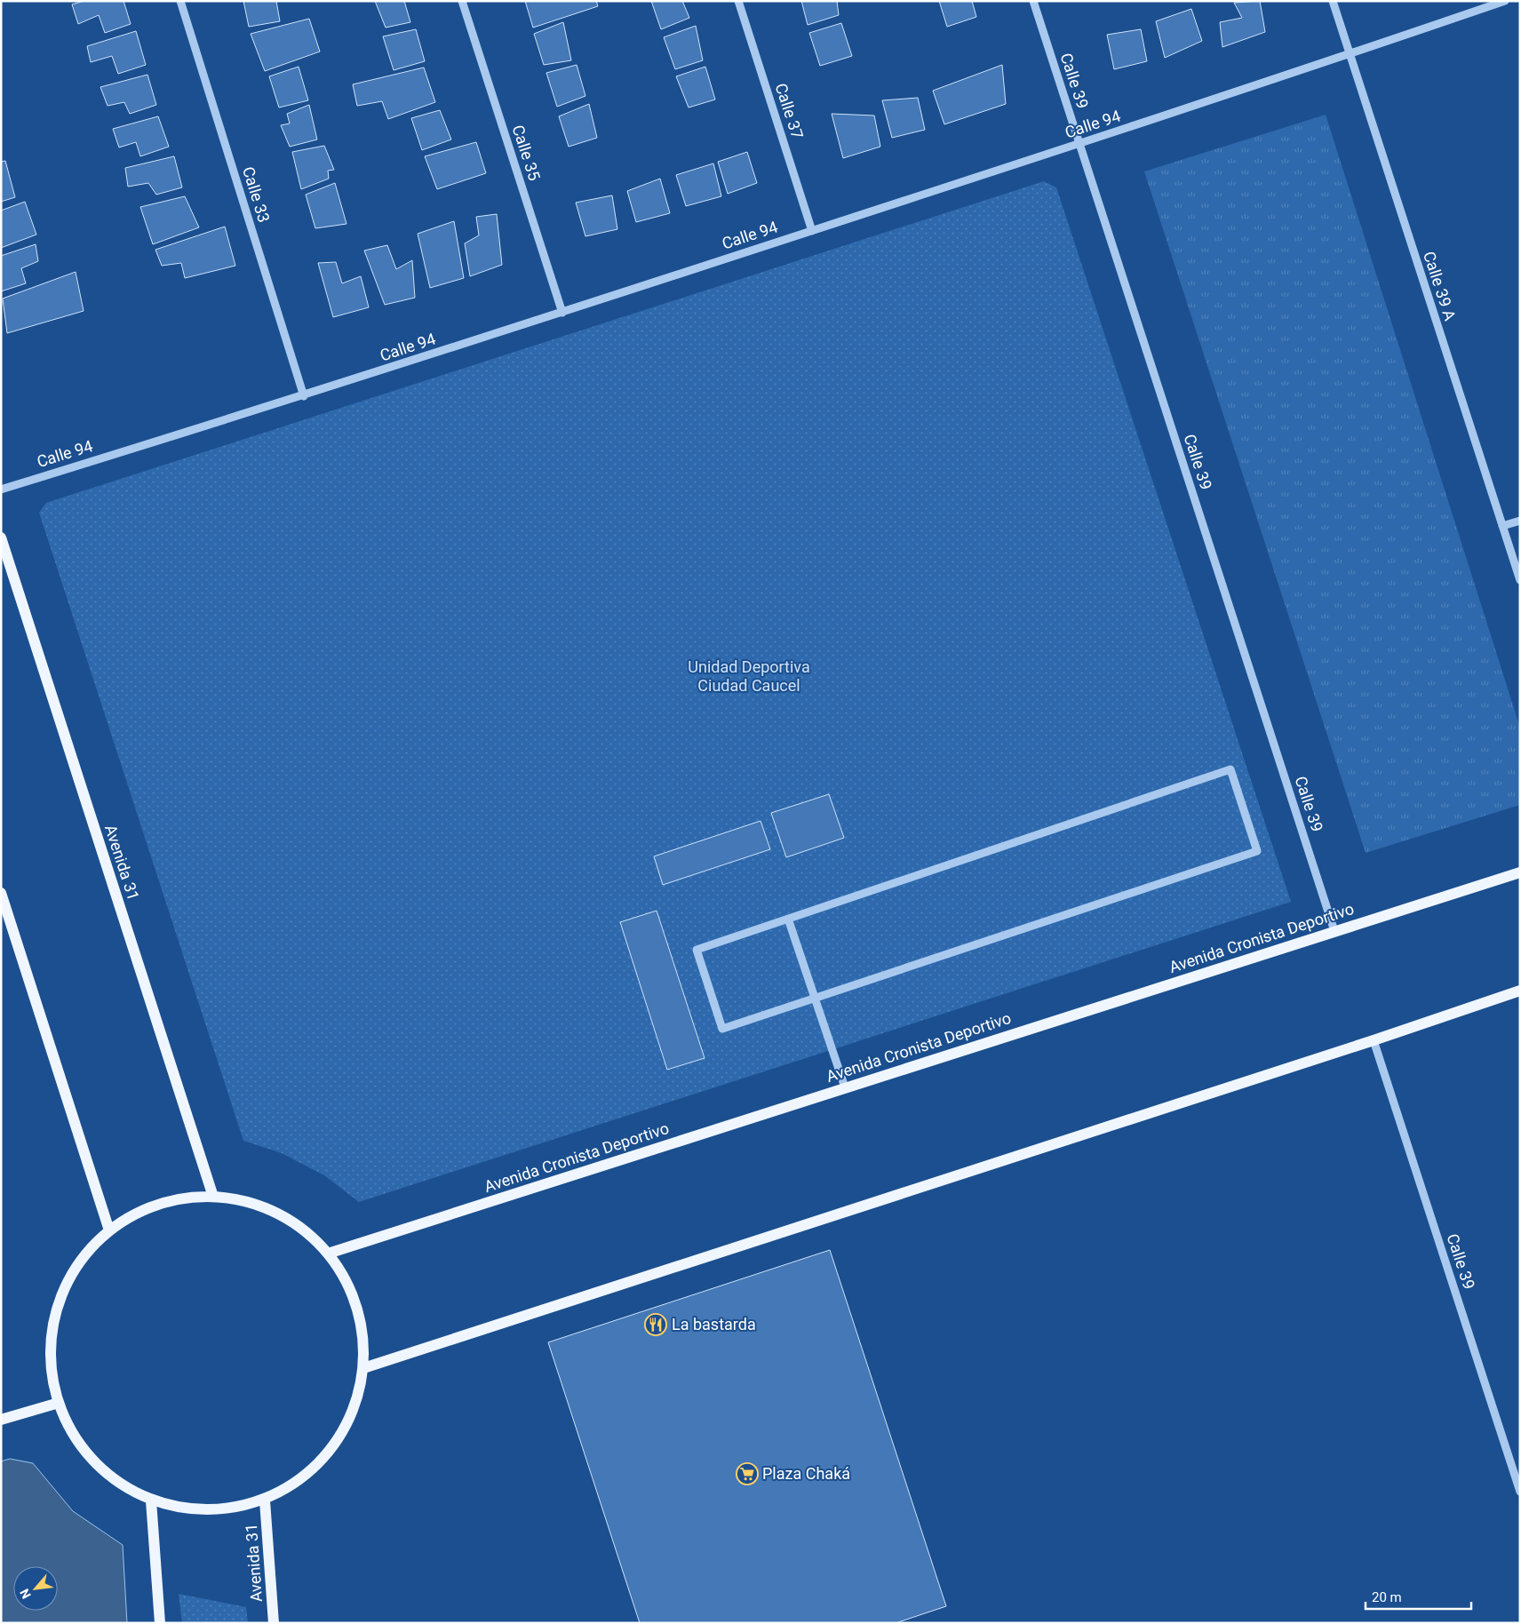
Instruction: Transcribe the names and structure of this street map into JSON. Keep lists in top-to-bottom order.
{
  "streets": {
    "main road": ["Avenida 31", "Avenida Cronista Deportivo"],
    "street": [
      "Calle 39",
      "Calle 37",
      "Calle 94",
      "Calle 35",
      "Calle 33",
      "Calle 39 A"
    ]
  },
  "crossings": [
    ["Calle 39", "Calle 94"],
    ["Calle 39", "Avenida Cronista Deportivo"],
    ["Calle 37", "Calle 94"],
    ["Calle 94", "Calle 35"],
    ["Calle 94", "Calle 33"],
    ["Calle 94", "Calle 39 A"]
  ],
  "parks": ["Unidad Deportiva Ciudad Caucel"],
  "places": {
    "restaurant": ["La bastarda"],
    "supermarket": ["Plaza Chaká"]
  },
  "scale_bar": "20 m",
  "north": "bottom left"
}
